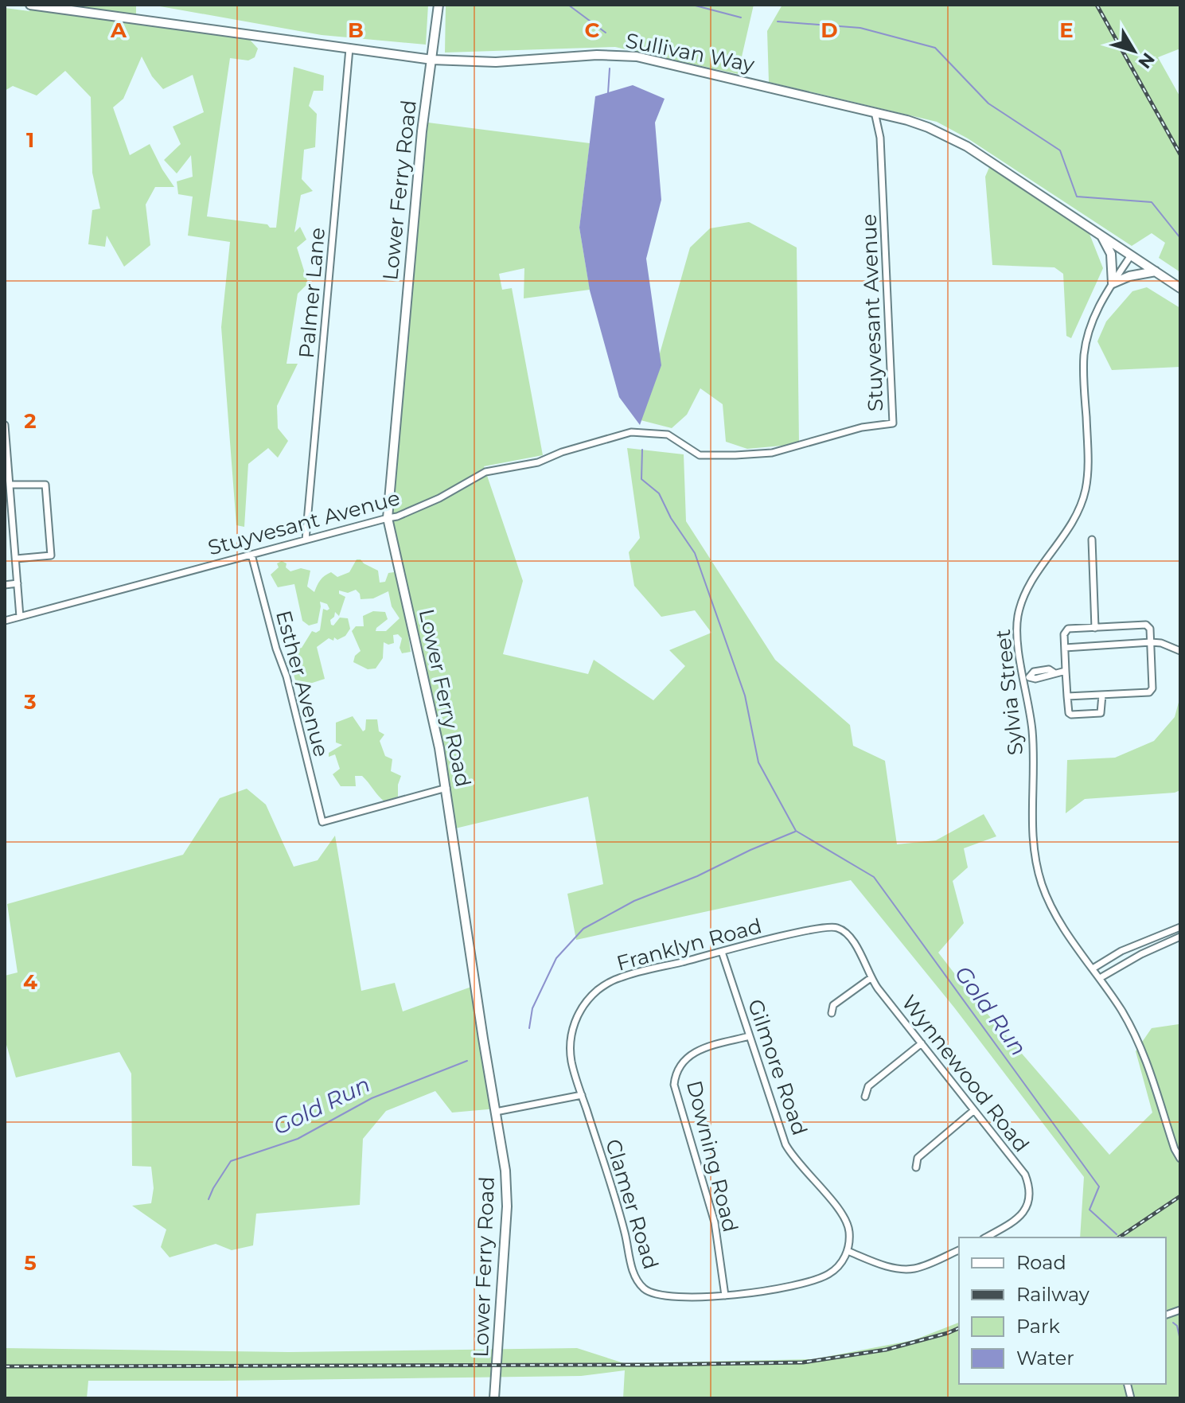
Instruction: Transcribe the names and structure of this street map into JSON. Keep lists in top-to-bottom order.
{
  "streets": {
    "main road": ["Sullivan Way", "Lower Ferry Road"],
    "street": [
      "Palmer Lane",
      "Stuyvesant Avenue",
      "Esther Avenue",
      "Sylvia Street",
      "Franklyn Road",
      "Gilmore Road",
      "Wynnewood Road",
      "Downing Road",
      "Clamer Road"
    ]
  },
  "crossings": [
    ["Sullivan Way", "Lower Ferry Road"],
    ["Sullivan Way", "Palmer Lane"],
    ["Sullivan Way", "Stuyvesant Avenue"],
    ["Sullivan Way", "Sylvia Street"],
    ["Lower Ferry Road", "Stuyvesant Avenue"],
    ["Lower Ferry Road", "Esther Avenue"],
    ["Palmer Lane", "Stuyvesant Avenue"],
    ["Stuyvesant Avenue", "Esther Avenue"],
    ["Franklyn Road", "Gilmore Road"],
    ["Franklyn Road", "Wynnewood Road"],
    ["Franklyn Road", "Clamer Road"],
    ["Gilmore Road", "Downing Road"],
    ["Gilmore Road", "Clamer Road"],
    ["Downing Road", "Clamer Road"]
  ],
  "water": ["Gold Run"],
  "legend": [
    "Road",
    "Railway",
    "Park",
    "Water"
  ],
  "north": "bottom right",
  "grid": {
    "columns": [
      "A",
      "B",
      "C",
      "D",
      "E"
    ],
    "rows": [
      "1",
      "2",
      "3",
      "4",
      "5"
    ]
  }
}
